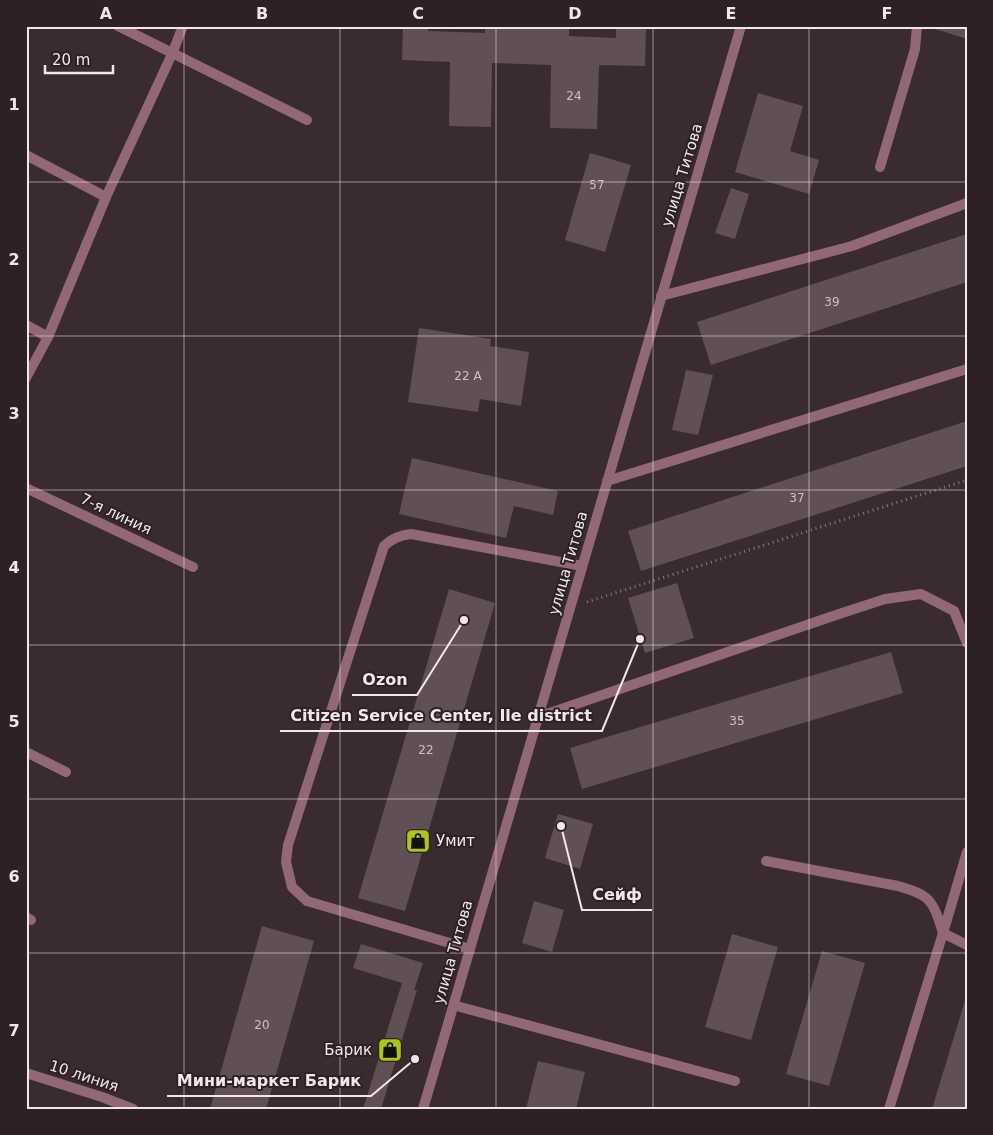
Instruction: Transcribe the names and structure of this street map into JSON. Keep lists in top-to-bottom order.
{
  "streets": {
    "street": ["улица Титова", "7-я линия", "10 линия"]
  },
  "places": {
    "other": [
      "Ozon",
      "Citizen Service Center, Ile district",
      "Сейф",
      "Мини-маркет Барик"
    ],
    "shop": ["Умит", "Барик"]
  },
  "house_numbers": [
    "24",
    "57",
    "39",
    "22 А",
    "37",
    "35",
    "22",
    "20"
  ],
  "scale_bar": "20 m",
  "grid": {
    "columns": [
      "A",
      "B",
      "C",
      "D",
      "E",
      "F"
    ],
    "rows": [
      "1",
      "2",
      "3",
      "4",
      "5",
      "6",
      "7"
    ]
  }
}
